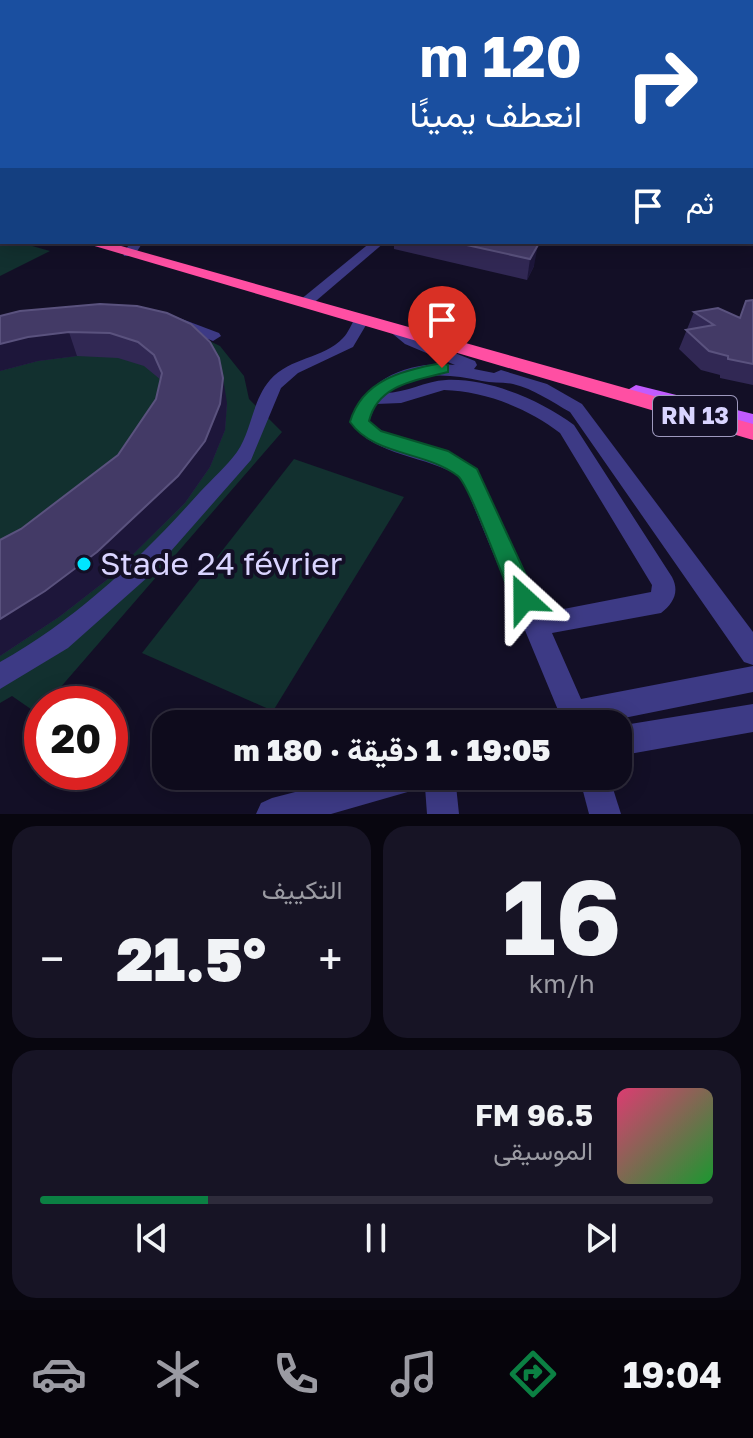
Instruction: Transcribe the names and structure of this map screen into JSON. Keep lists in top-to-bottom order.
{
  "streets": {
    "highway": ["RN 13"]
  },
  "places": ["Stade 24 février"],
  "page": {
    "turn": ["120 m", "انعطف يمينًا"],
    "then": "ثم",
    "limit": "20",
    "trip": "19:05 · 1 دقيقة · 180 m",
    "tile": [
      ["16", "km/h"],
      "التكييف"
    ],
    "heat": ["−", "21.5°", "+"],
    "song": ["96.5 FM", "الموسيقى"],
    "tabs": "19:04"
  }
}
